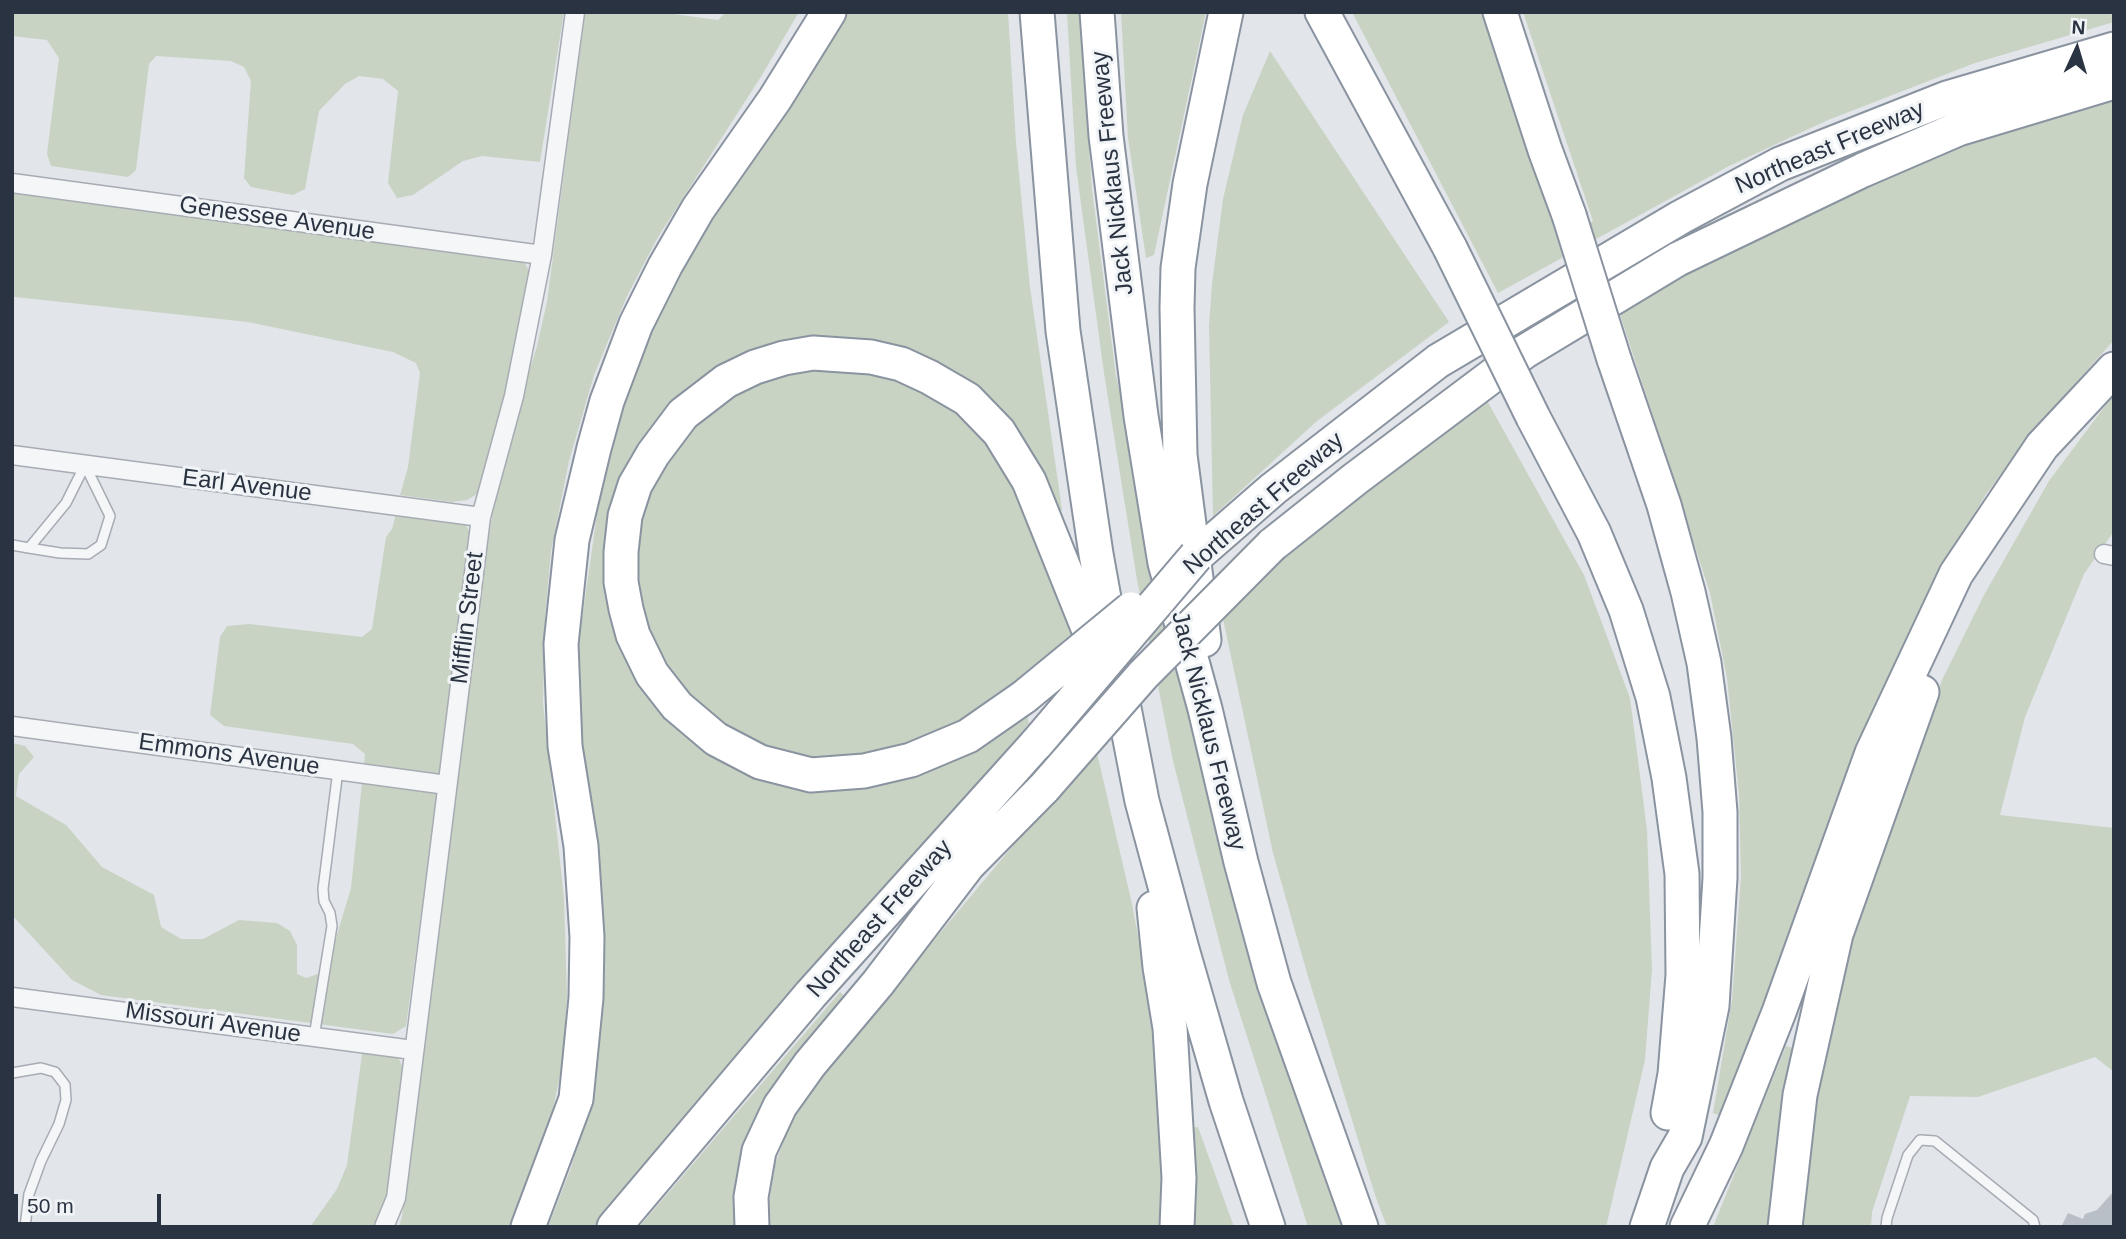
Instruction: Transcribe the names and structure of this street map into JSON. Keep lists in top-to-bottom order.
{
  "streets": {
    "highway": ["Northeast Freeway", "Jack Nicklaus Freeway"],
    "street": [
      "Genessee Avenue",
      "Earl Avenue",
      "Mifflin Street",
      "Emmons Avenue",
      "Missouri Avenue"
    ]
  },
  "crossings": [
    ["Genessee Avenue", "Mifflin Street"],
    ["Earl Avenue", "Mifflin Street"],
    ["Mifflin Street", "Emmons Avenue"],
    ["Mifflin Street", "Missouri Avenue"]
  ],
  "scale_bar": "50 m",
  "north": "top"
}
